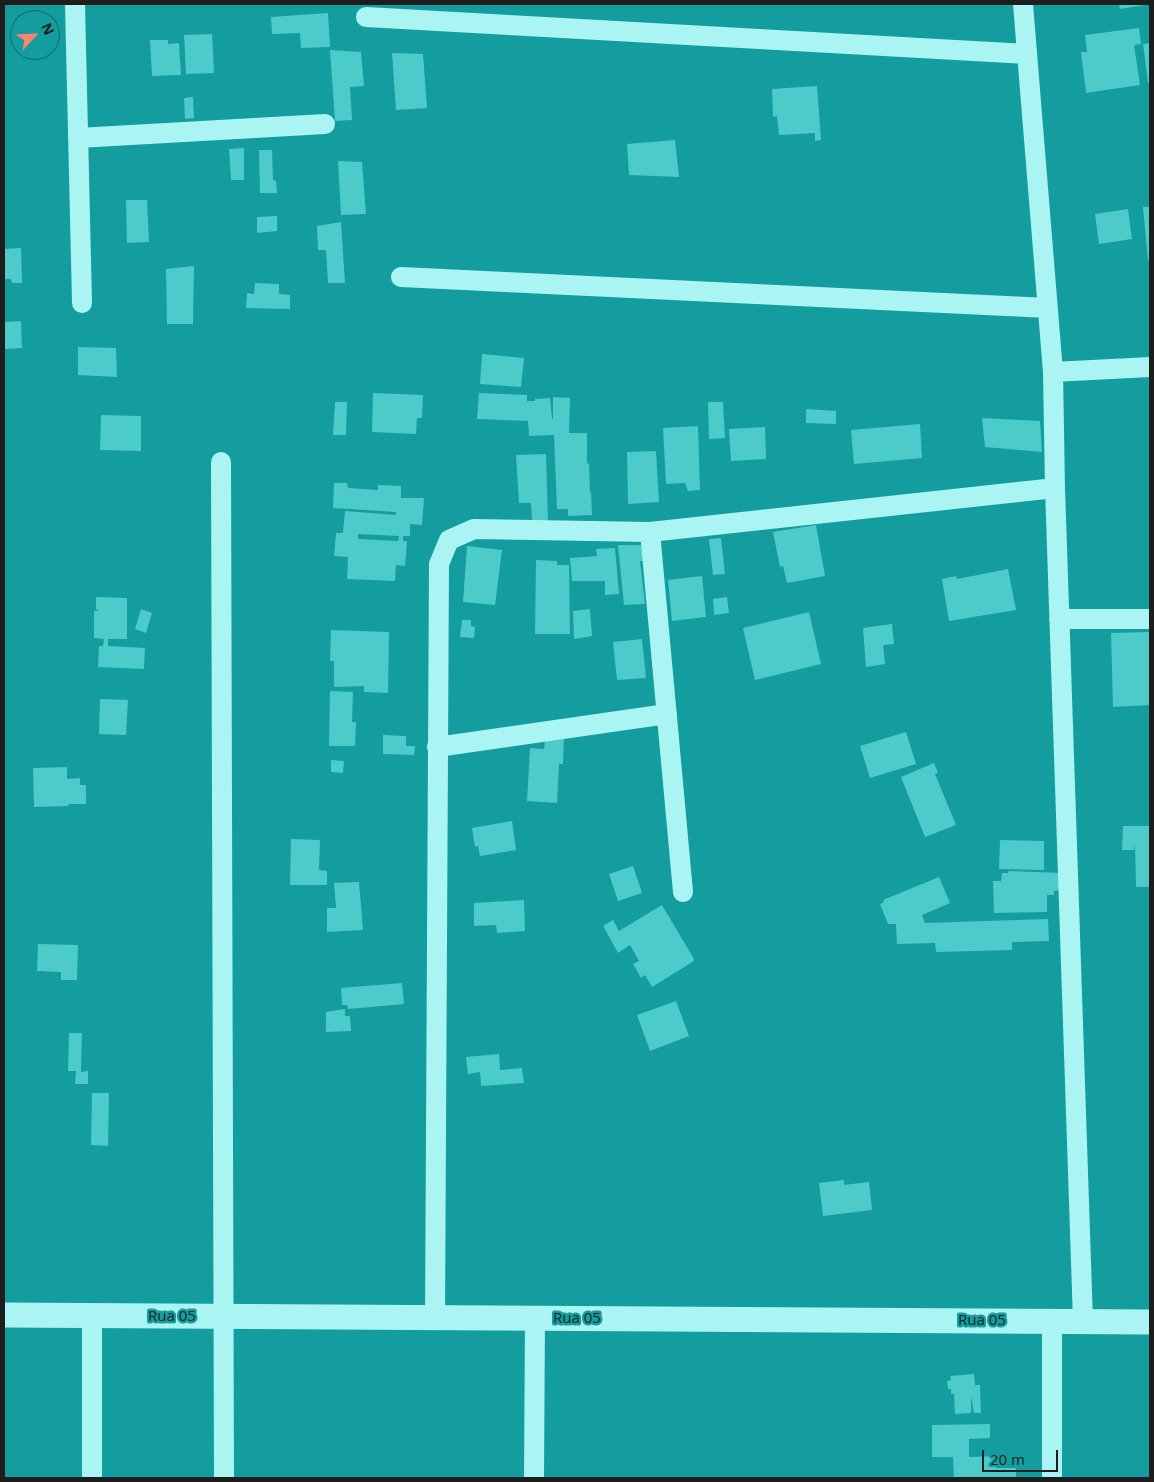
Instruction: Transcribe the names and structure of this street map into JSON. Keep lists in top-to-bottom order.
{
  "streets": {
    "street": ["Rua 05"]
  },
  "scale_bar": "20 m",
  "north": "top right"
}
